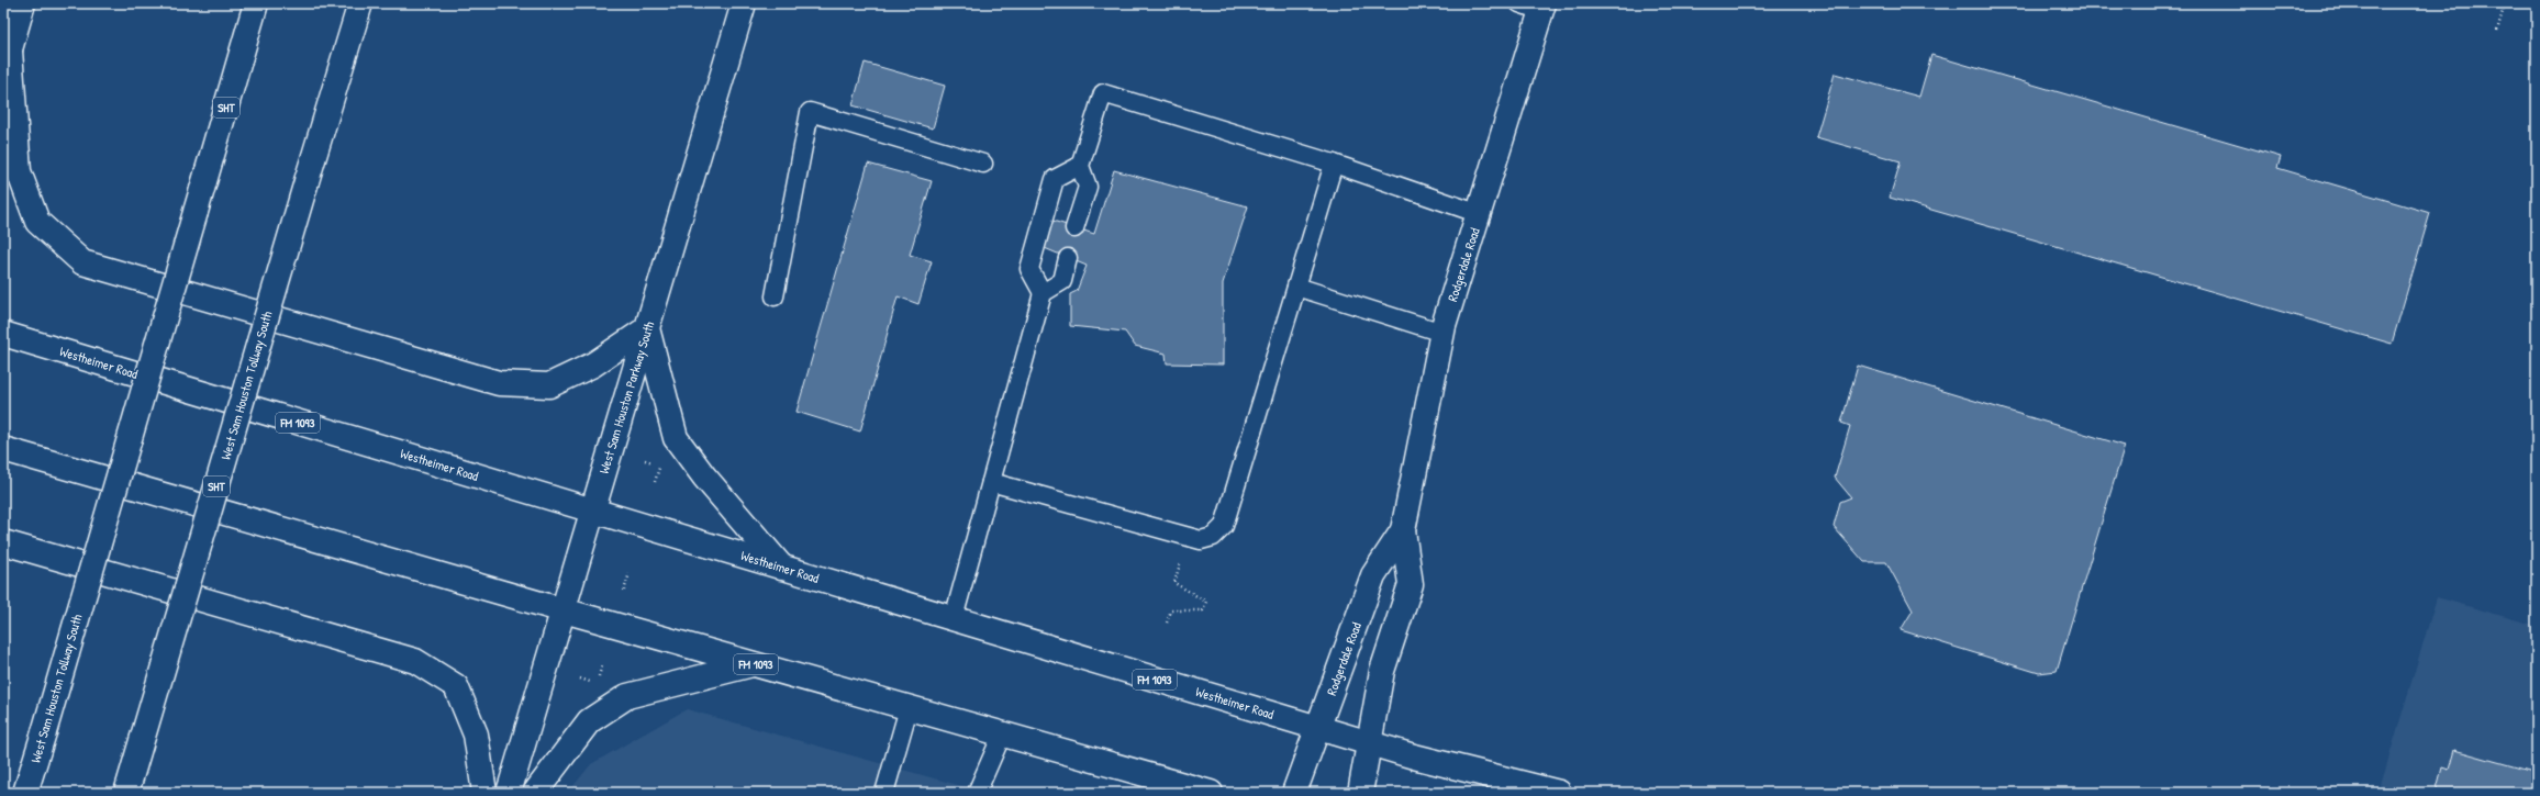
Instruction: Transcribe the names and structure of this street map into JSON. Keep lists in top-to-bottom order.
{
  "streets": {
    "main road": [
      "SHT",
      "Rodgerdale Road",
      "Westheimer Road",
      "West Sam Houston Tollway South",
      "West Sam Houston Parkway South",
      "FM 1093"
    ]
  },
  "crossings": [
    ["Rodgerdale Road", "Westheimer Road"],
    ["Westheimer Road", "West Sam Houston Parkway South"],
    ["West Sam Houston Parkway South", "FM 1093"]
  ]
}
